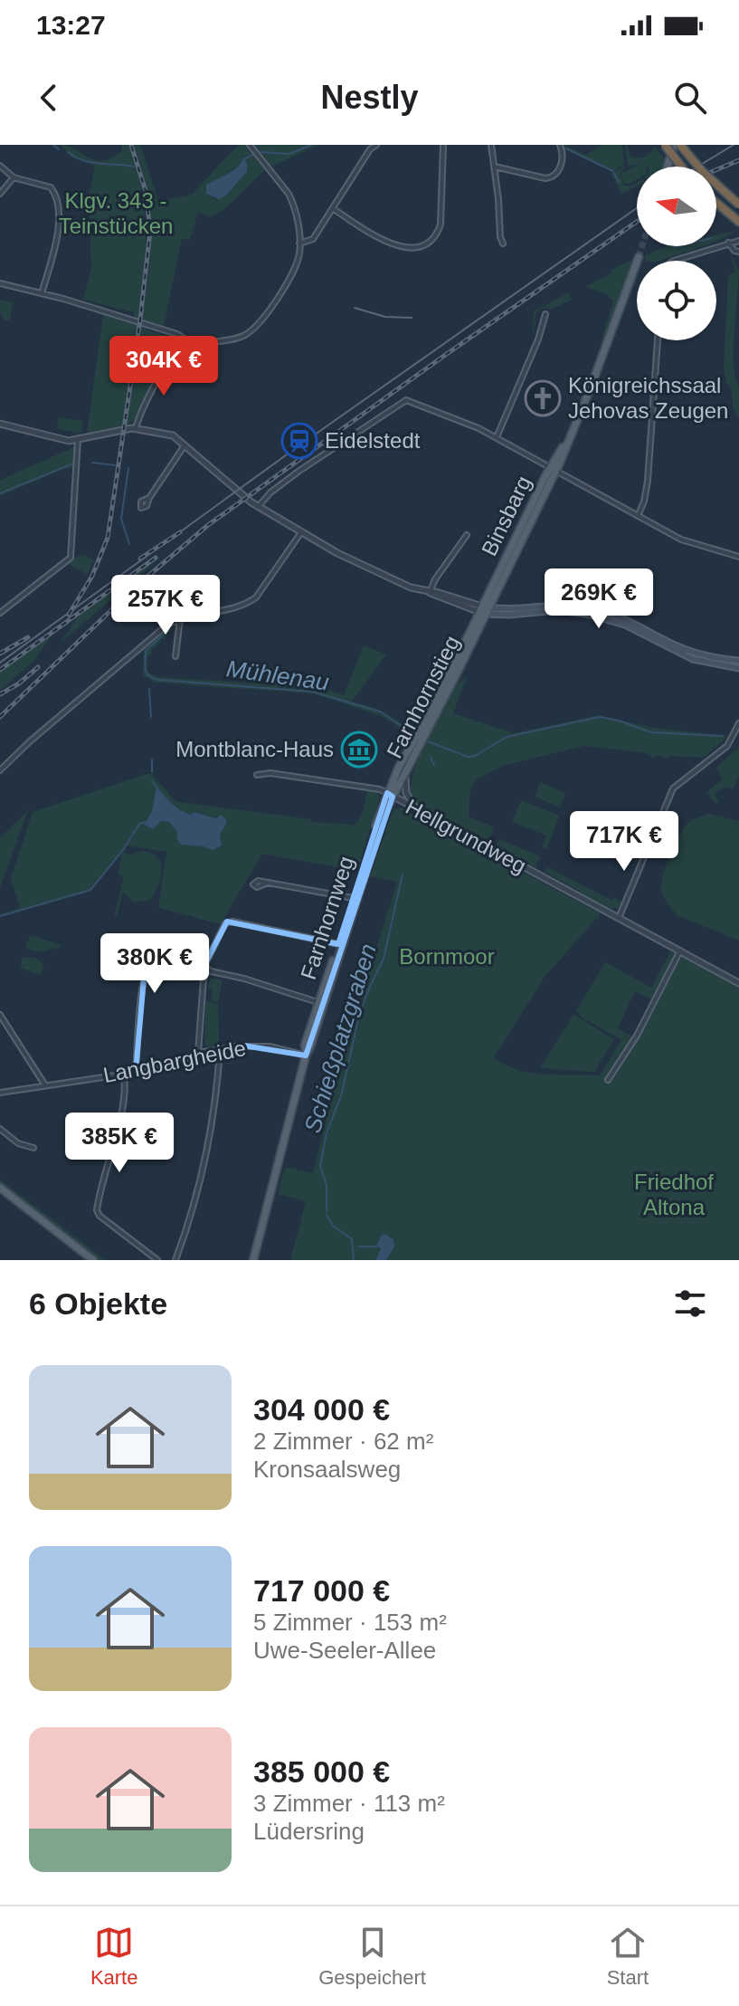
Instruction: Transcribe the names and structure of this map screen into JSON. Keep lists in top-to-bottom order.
{
  "streets": {
    "main road": ["Binsbarg", "Farnhornstieg", "Farnhornweg"],
    "street": ["Hellgrundweg", "Langbargheide"]
  },
  "crossings": [
    ["Binsbarg", "Farnhornstieg"],
    ["Farnhornstieg", "Hellgrundweg"],
    ["Farnhornstieg", "Farnhornweg"],
    ["Hellgrundweg", "Farnhornweg"],
    ["Farnhornweg", "Langbargheide"]
  ],
  "water": ["Mühlenau", "Schießplatzgraben"],
  "parks": ["Klgv. 343 - Teinstücken", "Bornmoor", "Friedhof Altona"],
  "places": {
    "church": ["Königreichssaal Jehovas Zeugen"],
    "station": ["Eidelstedt"],
    "museum": ["Montblanc-Haus"]
  },
  "north": "left",
  "page": {
    "status": "13:27",
    "header": "Nestly",
    "price": [
      "304K €",
      "269K €",
      "257K €",
      "717K €",
      "380K €",
      "385K €"
    ],
    "heading": "6 Objekte",
    "list": [
      {
        "name": "304 000 €",
        "note": "2 Zimmer · 62 m² · Kronsaalsweg"
      },
      {
        "name": "717 000 €",
        "note": "5 Zimmer · 153 m² · Uwe-Seeler-Allee"
      },
      {
        "name": "385 000 €",
        "note": "3 Zimmer · 113 m² · Lüdersring"
      }
    ],
    "tabs": ["Karte", "Gespeichert", "Start"]
  }
}
